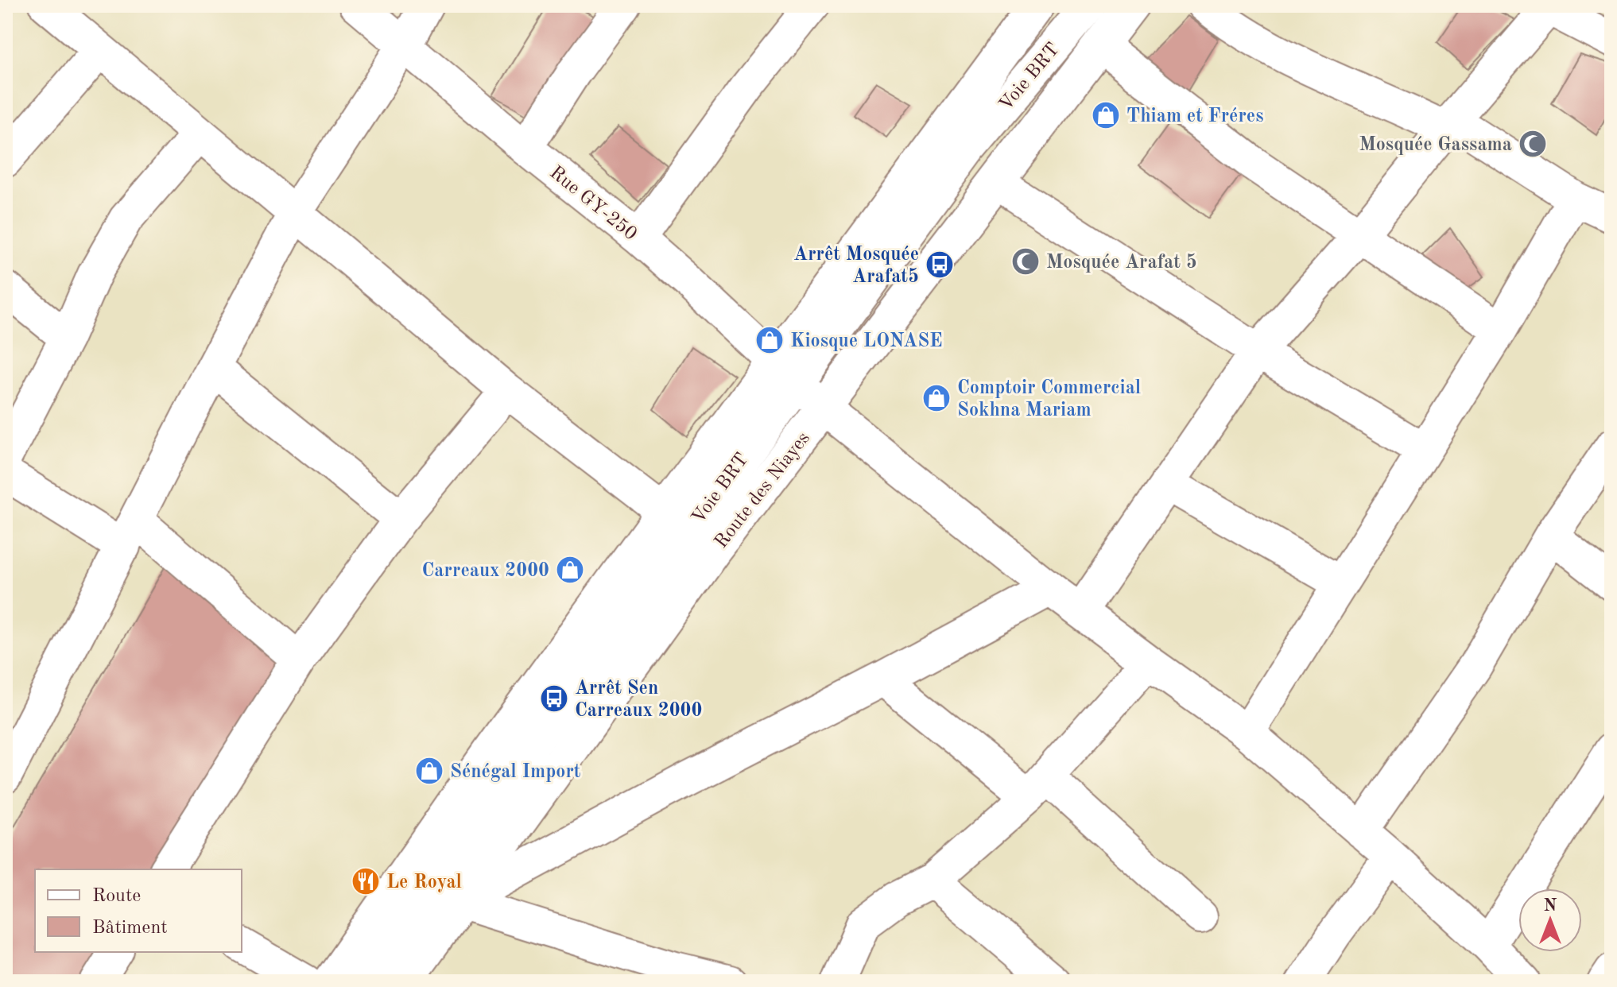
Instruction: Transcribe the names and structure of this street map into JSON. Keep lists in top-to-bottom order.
{
  "streets": {
    "main road": ["Route des Niayes"],
    "street": ["Voie BRT", "Rue GY-250"]
  },
  "crossings": [
    ["Voie BRT", "Rue GY-250"],
    ["Rue GY-250", "Route des Niayes"]
  ],
  "places": {
    "shop": [
      "Thiam et Fréres",
      "Kiosque LONASE",
      "Comptoir Commercial Sokhna Mariam",
      "Carreaux 2000",
      "Sénégal Import"
    ],
    "mosque": ["Mosquée Gassama", "Mosquée Arafat 5"],
    "bus stop": ["Arrêt Mosquée Arafat5", "Arrêt Sen Carreaux 2000"],
    "restaurant": ["Le Royal"]
  },
  "legend": ["Route", "Bâtiment"],
  "north": "top"
}
